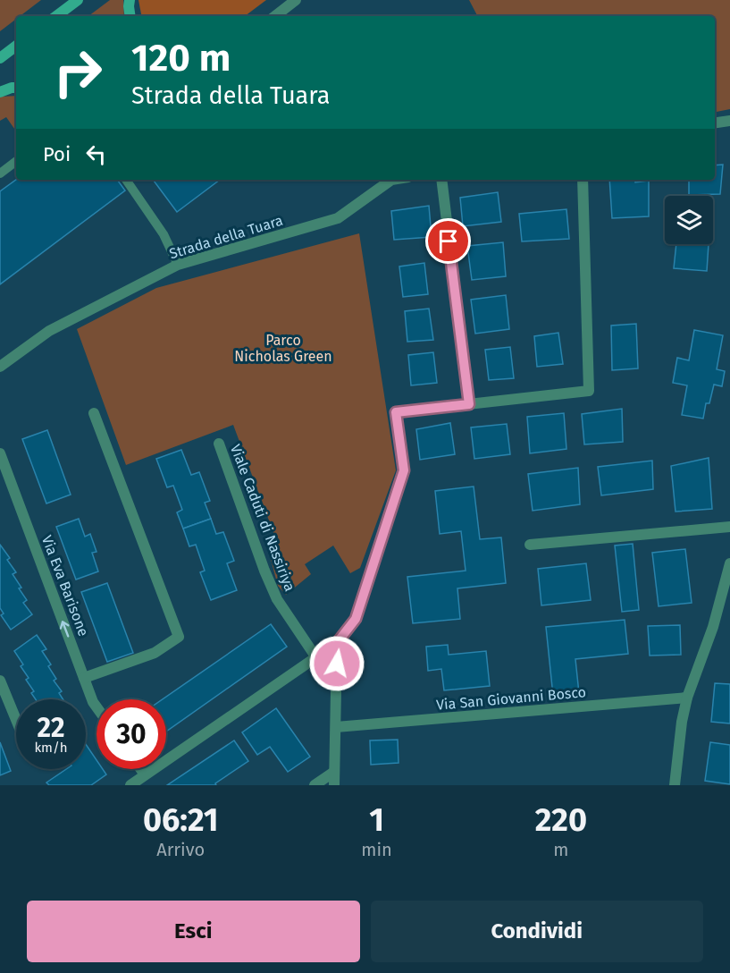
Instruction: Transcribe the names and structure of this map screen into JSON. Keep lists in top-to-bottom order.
{
  "streets": {
    "street": [
      "Strada della Tuara",
      "Viale Caduti di Nassiriya",
      "Via Eva Barisone",
      "Via San Giovanni Bosco"
    ]
  },
  "one_way": ["Via Eva Barisone"],
  "parks": ["Parco Nicholas Green"],
  "page": {
    "turn": ["120 m", "Strada della Tuara"],
    "then": "Poi",
    "speed": "22 km/h",
    "limit": "30",
    "eta": [
      "06:21",
      "Arrivo",
      "1",
      "min",
      "220",
      "m"
    ],
    "buttons": ["Esci", "Condividi"]
  }
}
